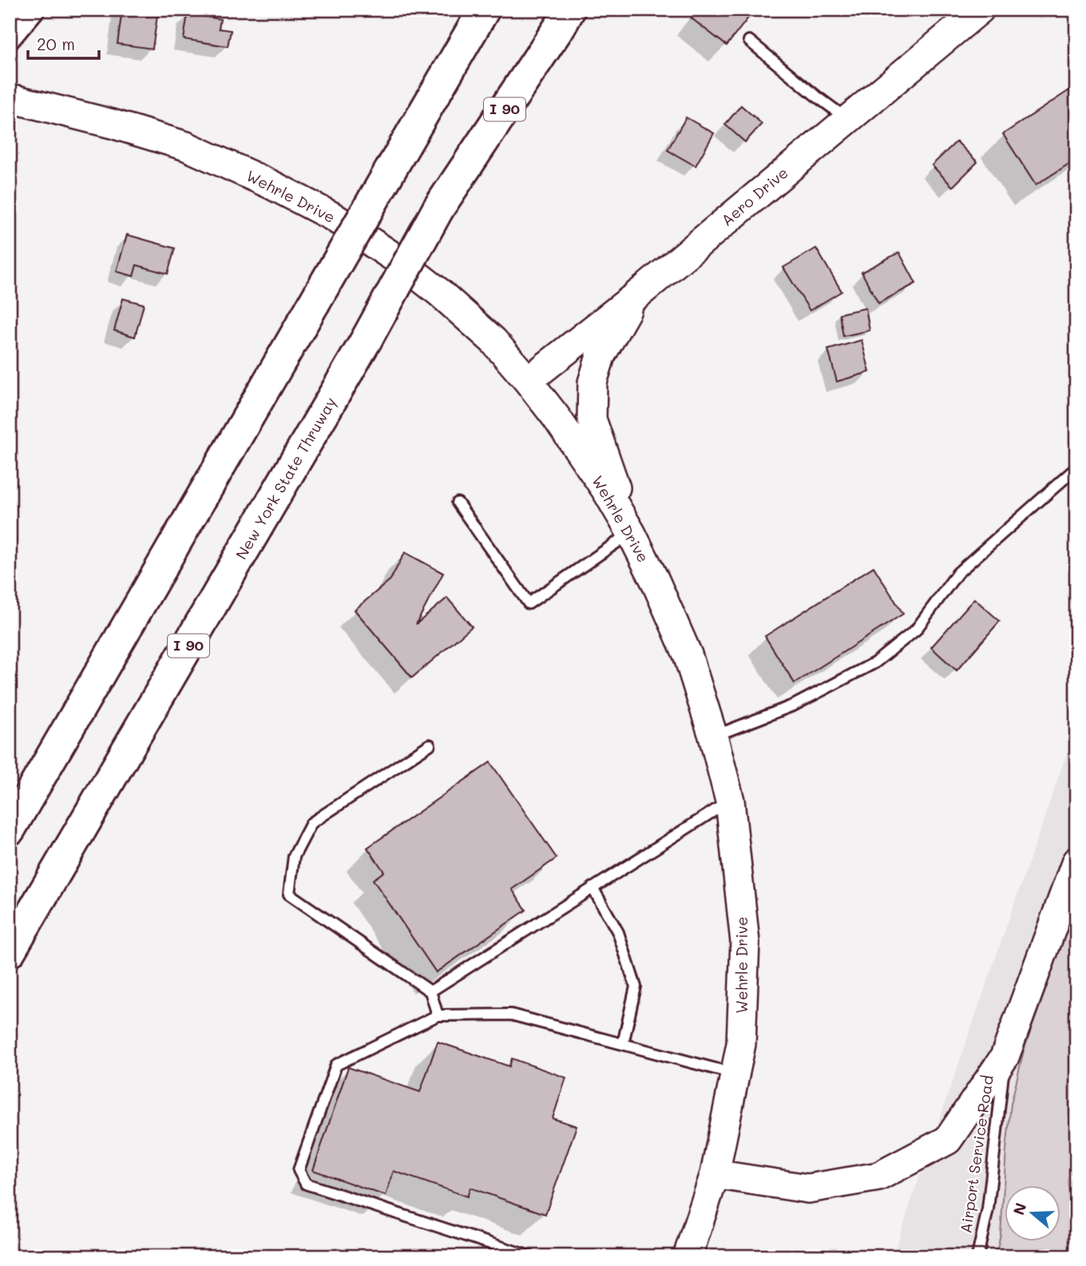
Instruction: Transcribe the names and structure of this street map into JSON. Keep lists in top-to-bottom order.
{
  "streets": {
    "highway": ["I 90", "New York State Thruway"],
    "street": ["Wehrle Drive", "Aero Drive"],
    "lane": ["Airport Service Road"]
  },
  "crossings": [
    ["Wehrle Drive", "Aero Drive"]
  ],
  "scale_bar": "20 m",
  "north": "left"
}
